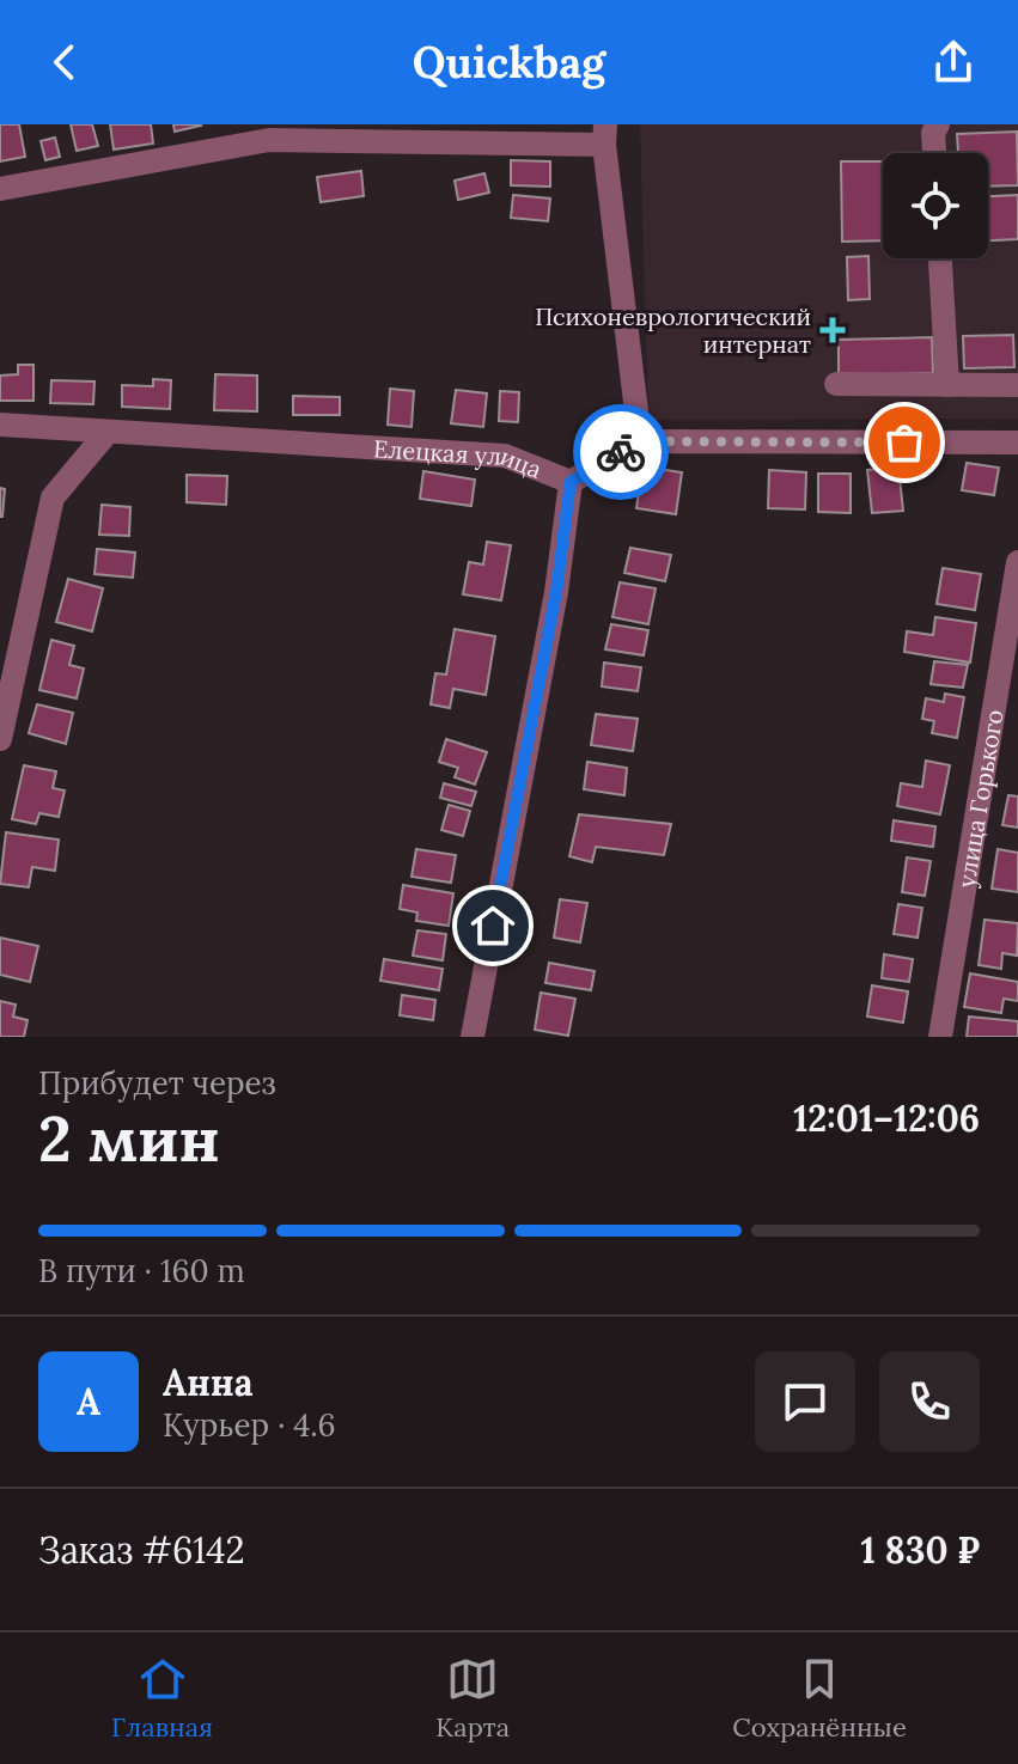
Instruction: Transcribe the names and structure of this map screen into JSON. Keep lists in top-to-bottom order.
{
  "streets": {
    "street": ["Елецкая улица", "улица Горького"]
  },
  "places": {
    "health": ["Психоневрологический интернат"]
  },
  "page": {
    "header": "Quickbag",
    "heading": ["2 мин", "Прибудет через", "12:01–12:06"],
    "panel": [
      "Анна",
      "Курьер · 4.6",
      "Заказ #6142",
      "1 830 ₽"
    ],
    "bar": "В пути · 160 m",
    "round": "А",
    "tabs": ["Главная", "Карта", "Сохранённые"]
  }
}
